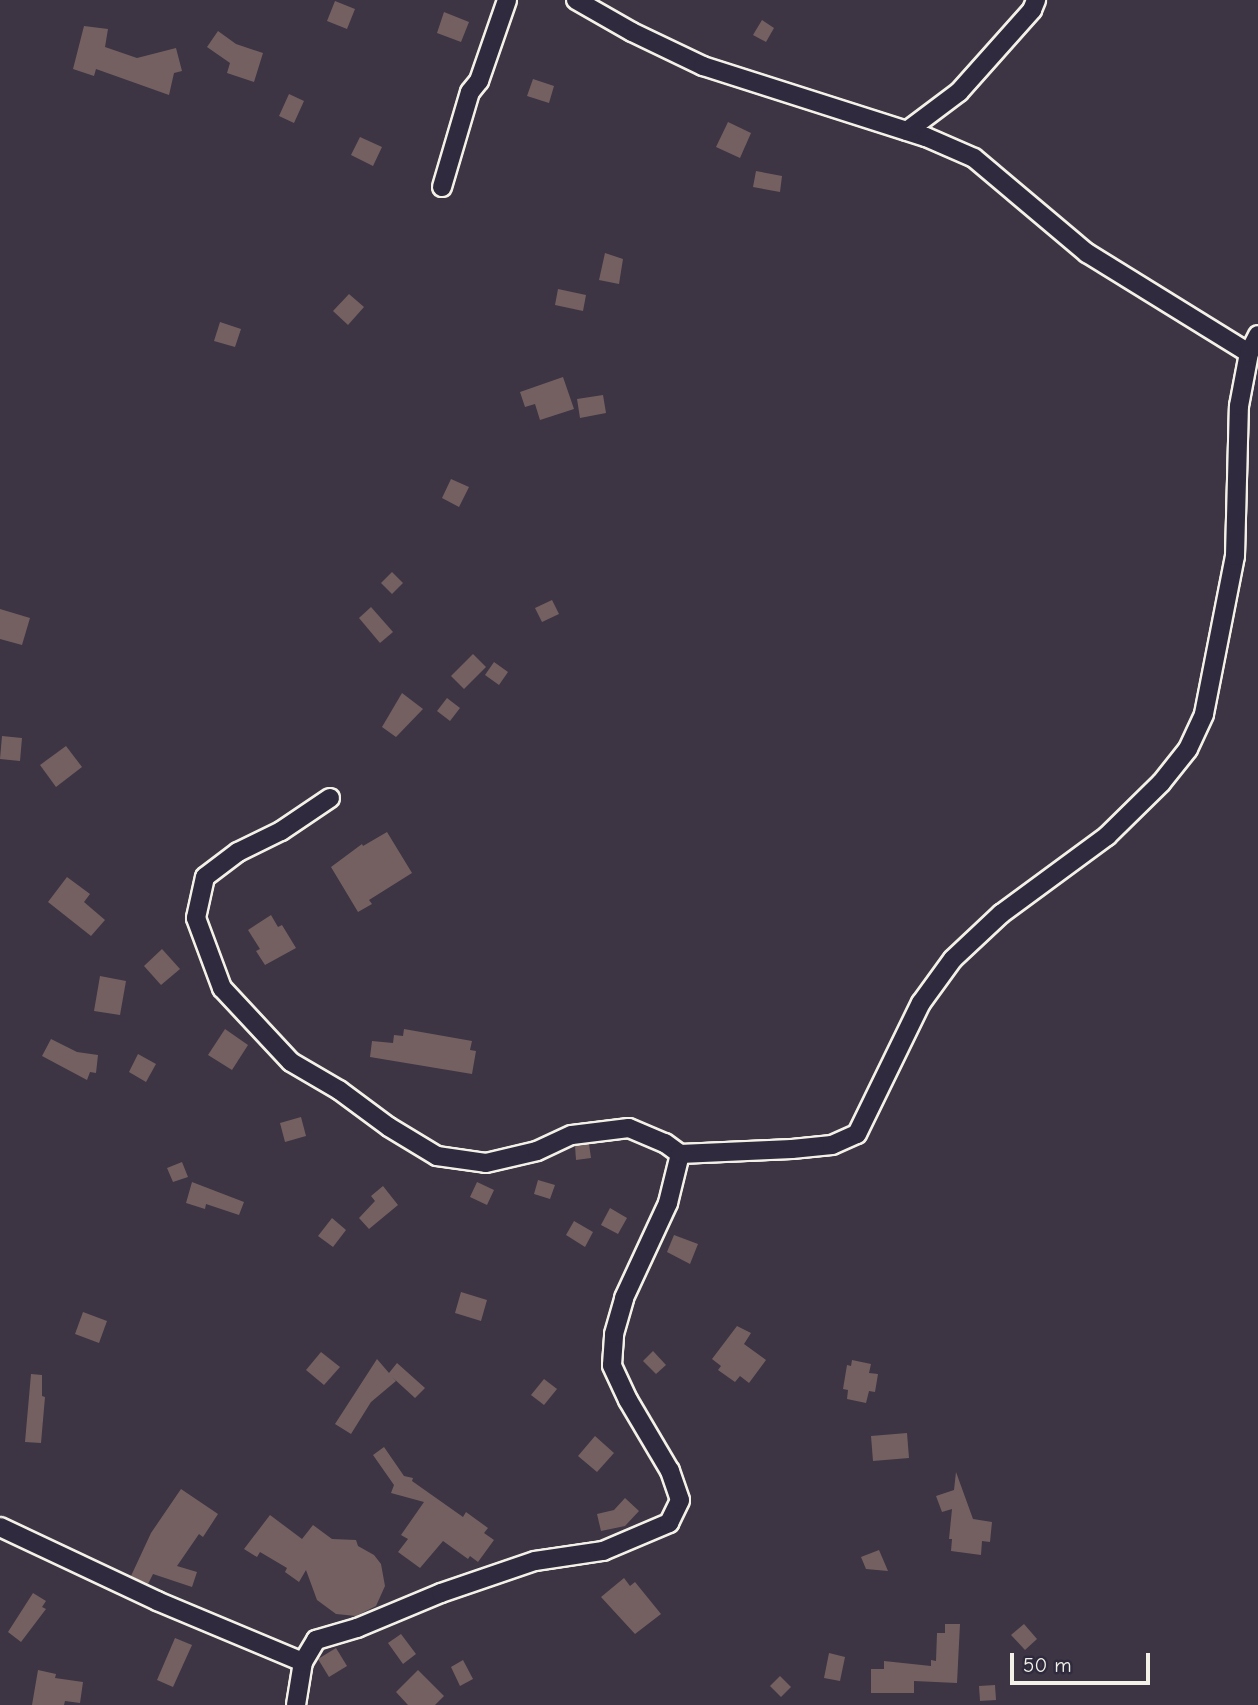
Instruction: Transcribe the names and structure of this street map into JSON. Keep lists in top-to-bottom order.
{
  "scale_bar": "50 m"
}
